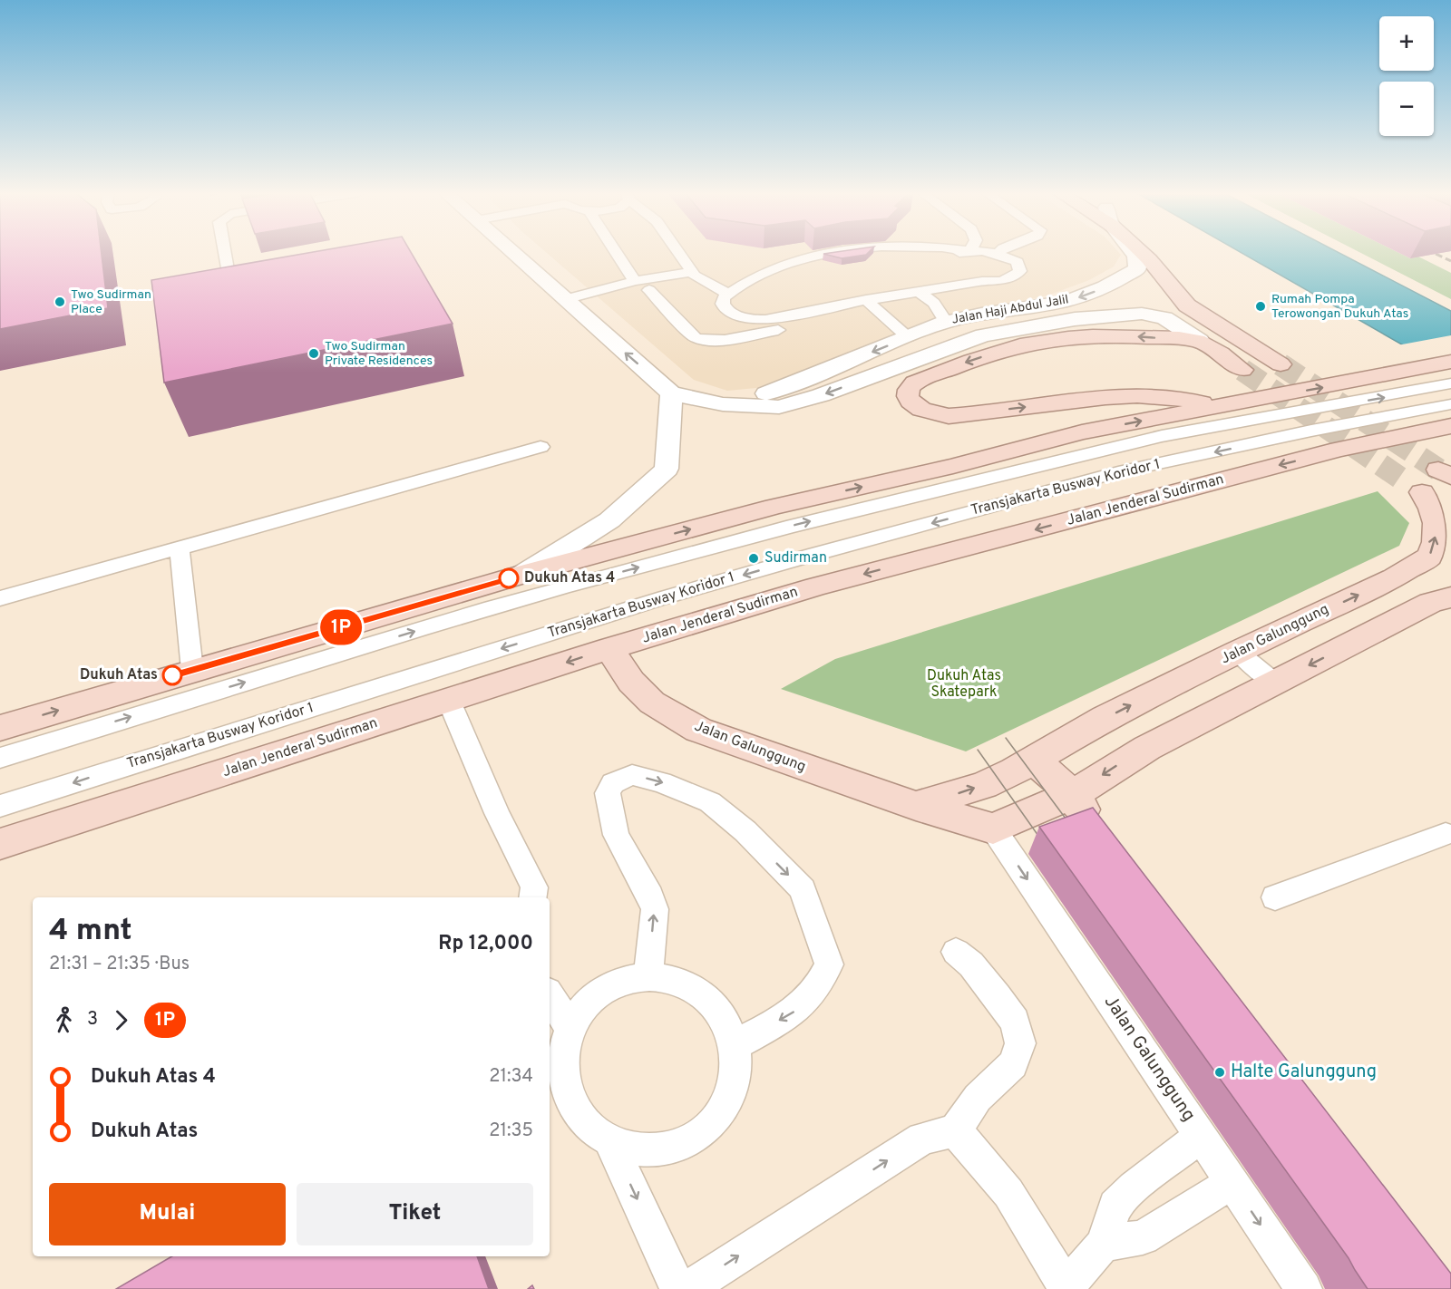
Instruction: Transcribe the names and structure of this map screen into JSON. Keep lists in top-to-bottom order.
{
  "streets": {
    "main road": ["Jalan Jenderal Sudirman", "Jalan Galunggung"],
    "street": ["Jalan Haji Abdul Jalil"],
    "lane": ["Transjakarta Busway Koridor 1"]
  },
  "crossings": [
    ["Jalan Jenderal Sudirman", "Jalan Galunggung"]
  ],
  "one_way": ["Jalan Haji Abdul Jalil"],
  "parks": ["Dukuh Atas Skatepark"],
  "places": [
    "Two Sudirman Place",
    "Rumah Pompa Terowongan Dukuh Atas",
    "Two Sudirman Private Residences",
    "Sudirman",
    "Dukuh Atas 4",
    "Dukuh Atas",
    "Halte Galunggung"
  ],
  "lines": ["bus line 1P"],
  "page": {
    "on_map": "1P",
    "map_buttons": ["+", "−"],
    "heading": ["4 mnt", "21:31 – 21:35 · Bus", "Rp 12,000"],
    "legs": ["3", "1P"],
    "list": [
      {
        "name": "Dukuh Atas 4",
        "value": "21:34"
      },
      {
        "name": "Dukuh Atas",
        "value": "21:35"
      }
    ],
    "buttons": ["Mulai", "Tiket"]
  }
}
